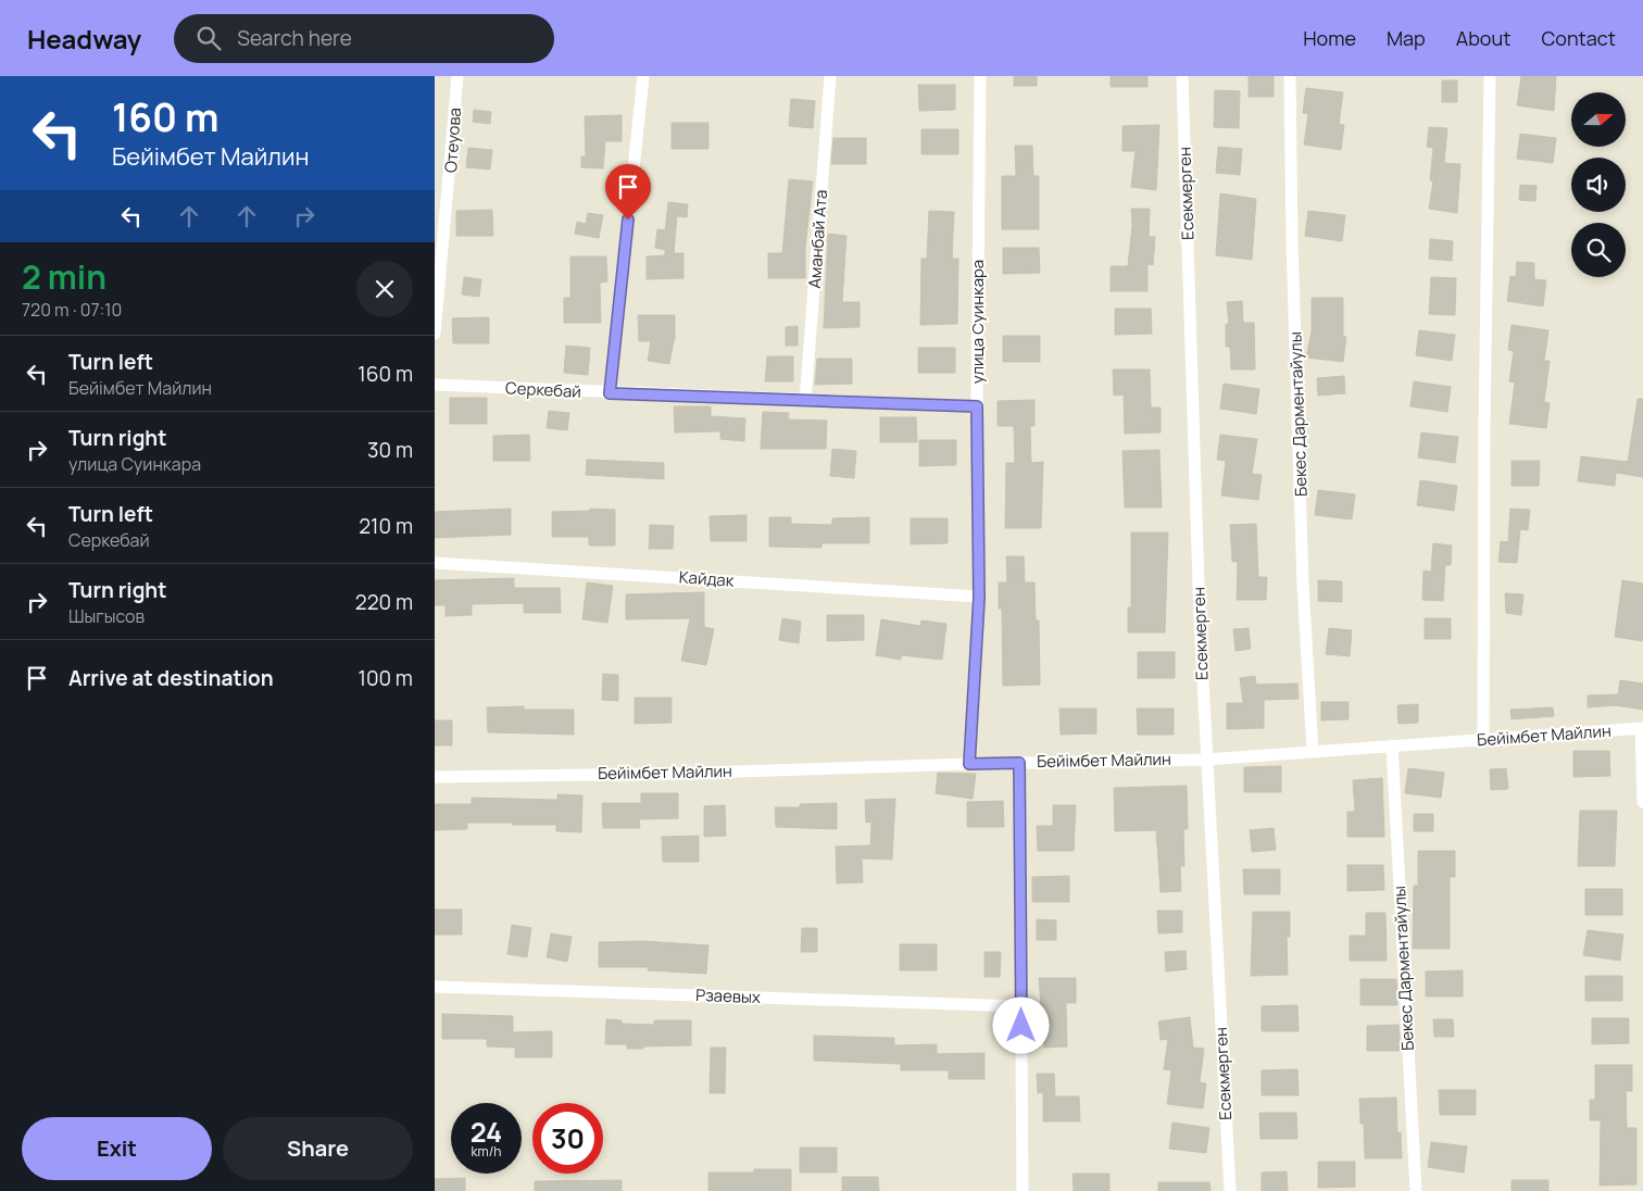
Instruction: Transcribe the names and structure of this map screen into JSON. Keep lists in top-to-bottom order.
{
  "streets": {
    "street": [
      "Отеуова",
      "Eсекмерген",
      "Аманбай Ата",
      "улица Суинкара",
      "Серкебай",
      "Бекес Дарментайулы",
      "Кайдак",
      "Бейімбет Майлин",
      "Рзаевых"
    ]
  },
  "crossings": [
    ["Eсекмерген", "Бейімбет Майлин"],
    ["Аманбай Ата", "Серкебай"],
    ["улица Суинкара", "Серкебай"],
    ["улица Суинкара", "Кайдак"],
    ["улица Суинкара", "Бейімбет Майлин"],
    ["Бекес Дарментайулы", "Бейімбет Майлин"]
  ],
  "north": "right",
  "page": {
    "header": "Headway",
    "search": "Search here",
    "nav": [
      "Home",
      "Map",
      "About",
      "Contact"
    ],
    "turn": ["160 m", "Бейімбет Майлин"],
    "heading": ["2 min", "720 m · 07:10"],
    "list": [
      {
        "name": "Turn left",
        "note": "Бейімбет Майлин",
        "value": "160 m"
      },
      {
        "name": "Turn right",
        "note": "улица Суинкара",
        "value": "30 m"
      },
      {
        "name": "Turn left",
        "note": "Серкебай",
        "value": "210 m"
      },
      {
        "name": "Turn right",
        "note": "Шыгысов",
        "value": "220 m"
      },
      {
        "name": "Arrive at destination",
        "value": "100 m"
      }
    ],
    "speed": "24 km/h",
    "limit": "30",
    "buttons": ["Exit", "Share"]
  }
}
